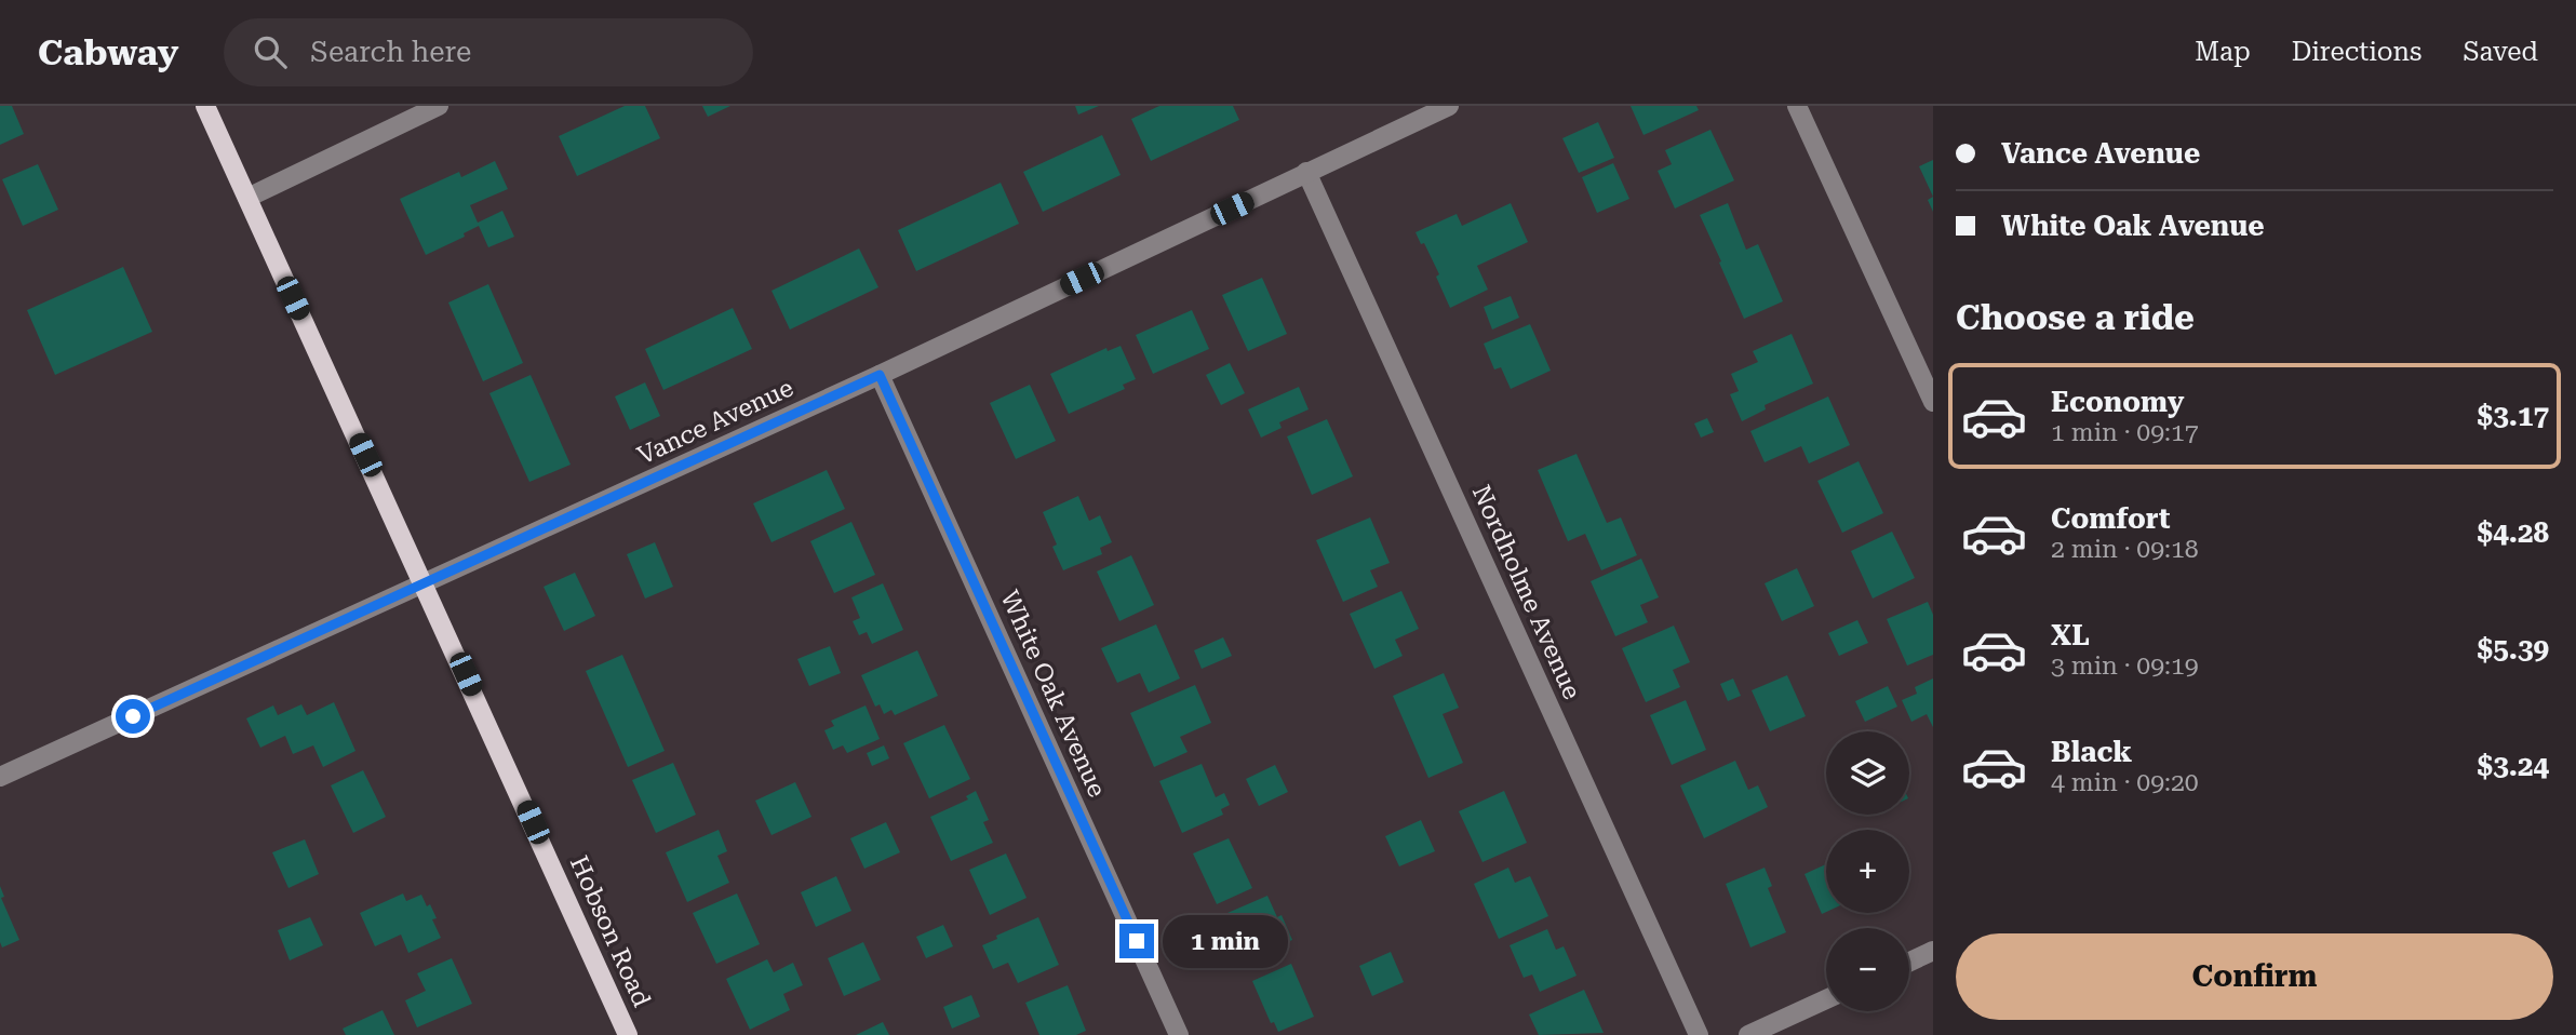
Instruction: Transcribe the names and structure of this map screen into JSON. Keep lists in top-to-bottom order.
{
  "streets": {
    "main road": ["Hobson Road"],
    "street": ["Vance Avenue", "Nordholme Avenue", "White Oak Avenue"]
  },
  "crossings": [
    ["Vance Avenue", "Nordholme Avenue"],
    ["Vance Avenue", "White Oak Avenue"],
    ["Vance Avenue", "Hobson Road"]
  ],
  "page": {
    "header": "Cabway",
    "search": "Search here",
    "nav": ["Map", "Directions", "Saved"],
    "banner": ["Vance Avenue", "White Oak Avenue"],
    "heading": "Choose a ride",
    "list": [
      {
        "name": "Economy",
        "note": "1 min · 09:17",
        "value": "$3.17"
      },
      {
        "name": "Comfort",
        "note": "2 min · 09:18",
        "value": "$4.28"
      },
      {
        "name": "XL",
        "note": "3 min · 09:19",
        "value": "$5.39"
      },
      {
        "name": "Black",
        "note": "4 min · 09:20",
        "value": "$3.24"
      }
    ],
    "map_buttons": ["+", "−"],
    "bubble": "1 min",
    "buttons": "Confirm"
  }
}
